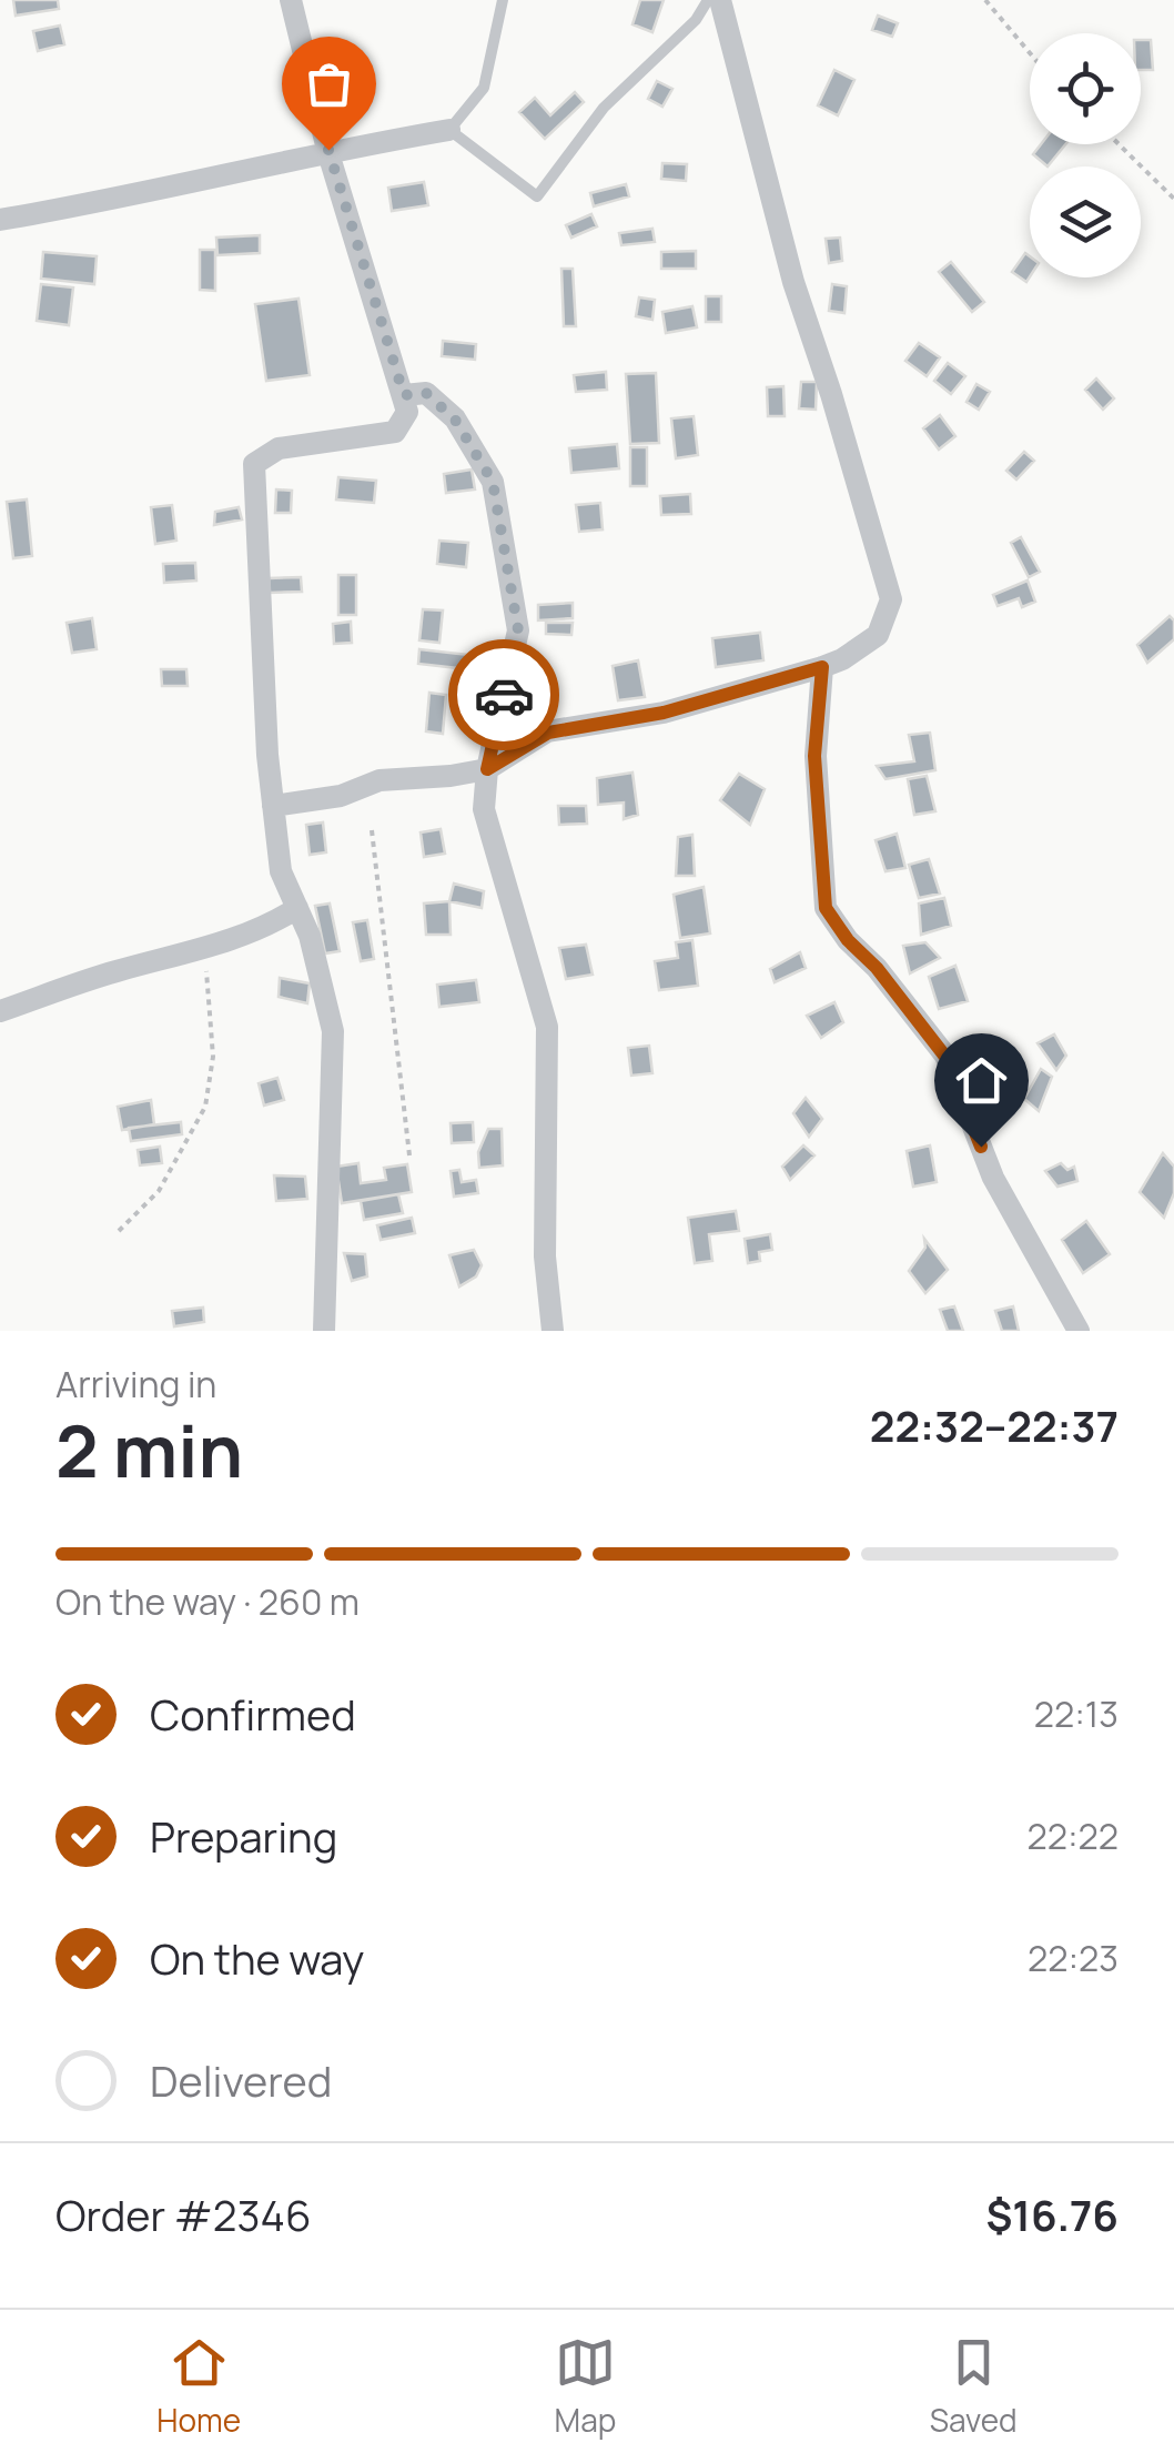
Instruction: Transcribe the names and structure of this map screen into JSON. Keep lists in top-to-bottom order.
{
  "page": {
    "heading": ["2 min", "Arriving in", "22:32–22:37"],
    "panel": ["Order #2346", "$16.76"],
    "bar": "On the way · 260 m",
    "list": [
      ["Confirmed", "22:13"],
      ["Preparing", "22:22"],
      ["On the way", "22:23"],
      "Delivered"
    ],
    "tabs": ["Home", "Map", "Saved"]
  }
}
